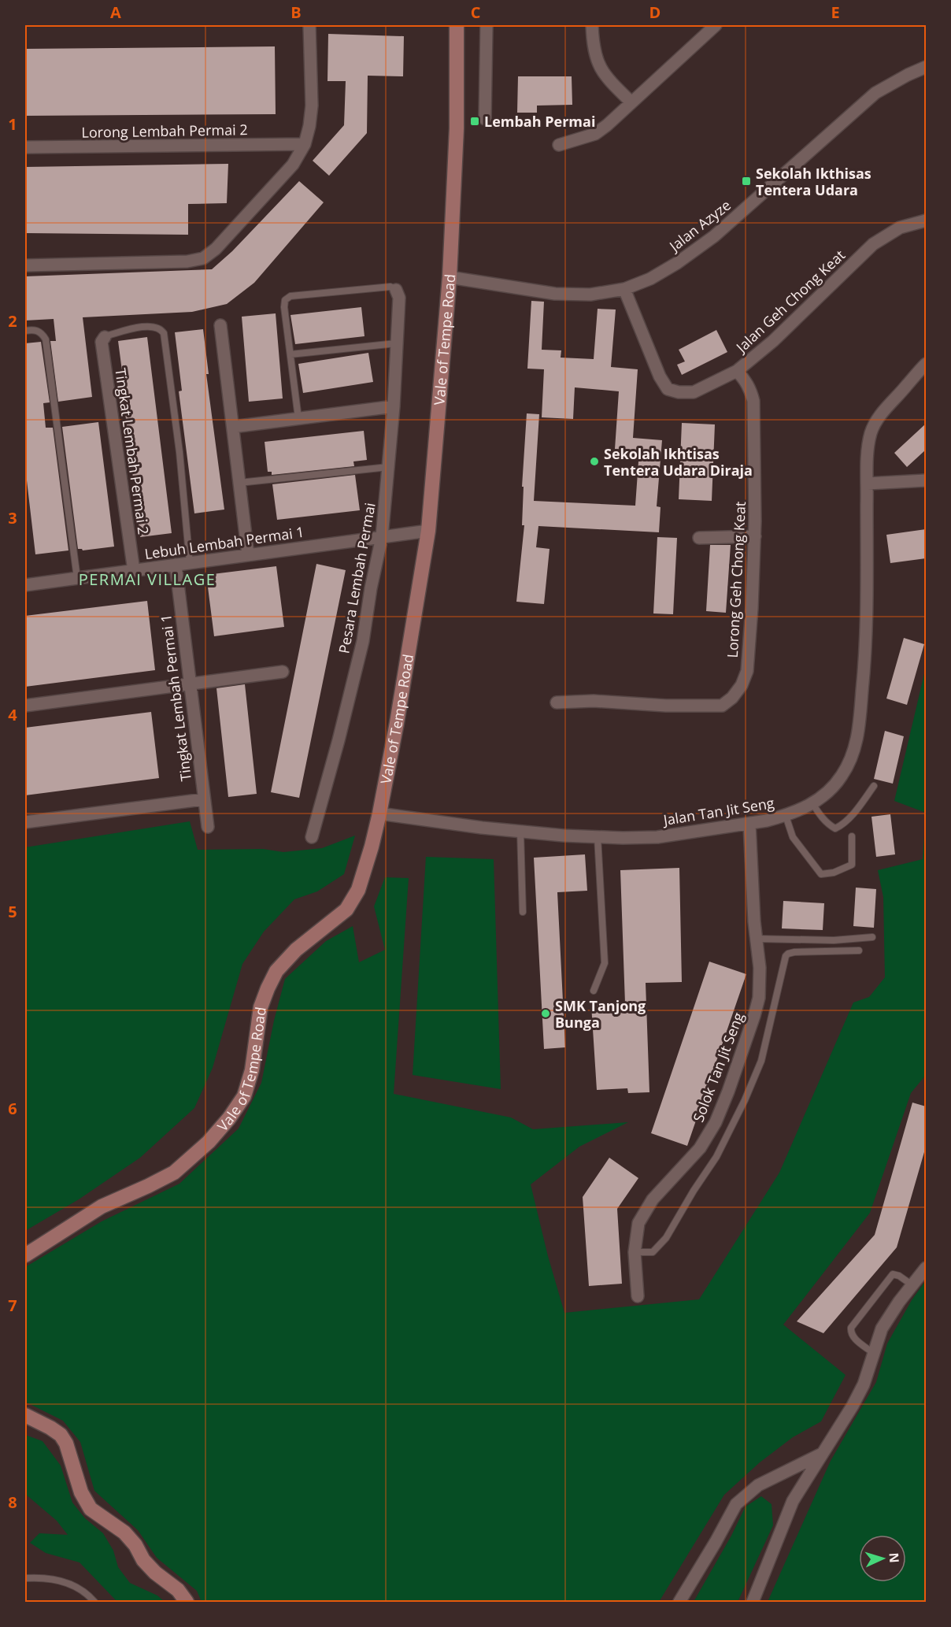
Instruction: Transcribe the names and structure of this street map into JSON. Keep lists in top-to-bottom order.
{
  "streets": {
    "main road": ["Vale of Tempe Road"],
    "street": [
      "Lorong Lembah Permai 2",
      "Jalan Azyze",
      "Jalan Geh Chong Keat",
      "Tingkat Lembah Permai 2",
      "Lebuh Lembah Permai 1",
      "Pesara Lembah Permai",
      "Lorong Geh Chong Keat",
      "Tingkat Lembah Permai 1",
      "Jalan Tan Jit Seng",
      "Solok Tan Jit Seng"
    ]
  },
  "crossings": [
    ["Jalan Azyze", "Jalan Geh Chong Keat"],
    ["Jalan Azyze", "Vale of Tempe Road"],
    ["Jalan Geh Chong Keat", "Lorong Geh Chong Keat"],
    ["Vale of Tempe Road", "Lebuh Lembah Permai 1"],
    ["Vale of Tempe Road", "Jalan Tan Jit Seng"],
    ["Tingkat Lembah Permai 2", "Lebuh Lembah Permai 1"],
    ["Lebuh Lembah Permai 1", "Pesara Lembah Permai"],
    ["Lebuh Lembah Permai 1", "Tingkat Lembah Permai 1"],
    ["Jalan Tan Jit Seng", "Solok Tan Jit Seng"]
  ],
  "districts": ["PERMAI VILLAGE"],
  "places": {
    "transit": ["Lembah Permai", "Sekolah Ikthisas Tentera Udara"],
    "other": ["Sekolah Ikhtisas Tentera Udara Diraja", "SMK Tanjong Bunga"]
  },
  "north": "right",
  "grid": {
    "columns": [
      "A",
      "B",
      "C",
      "D",
      "E"
    ],
    "rows": [
      "1",
      "2",
      "3",
      "4",
      "5",
      "6",
      "7",
      "8"
    ]
  }
}
